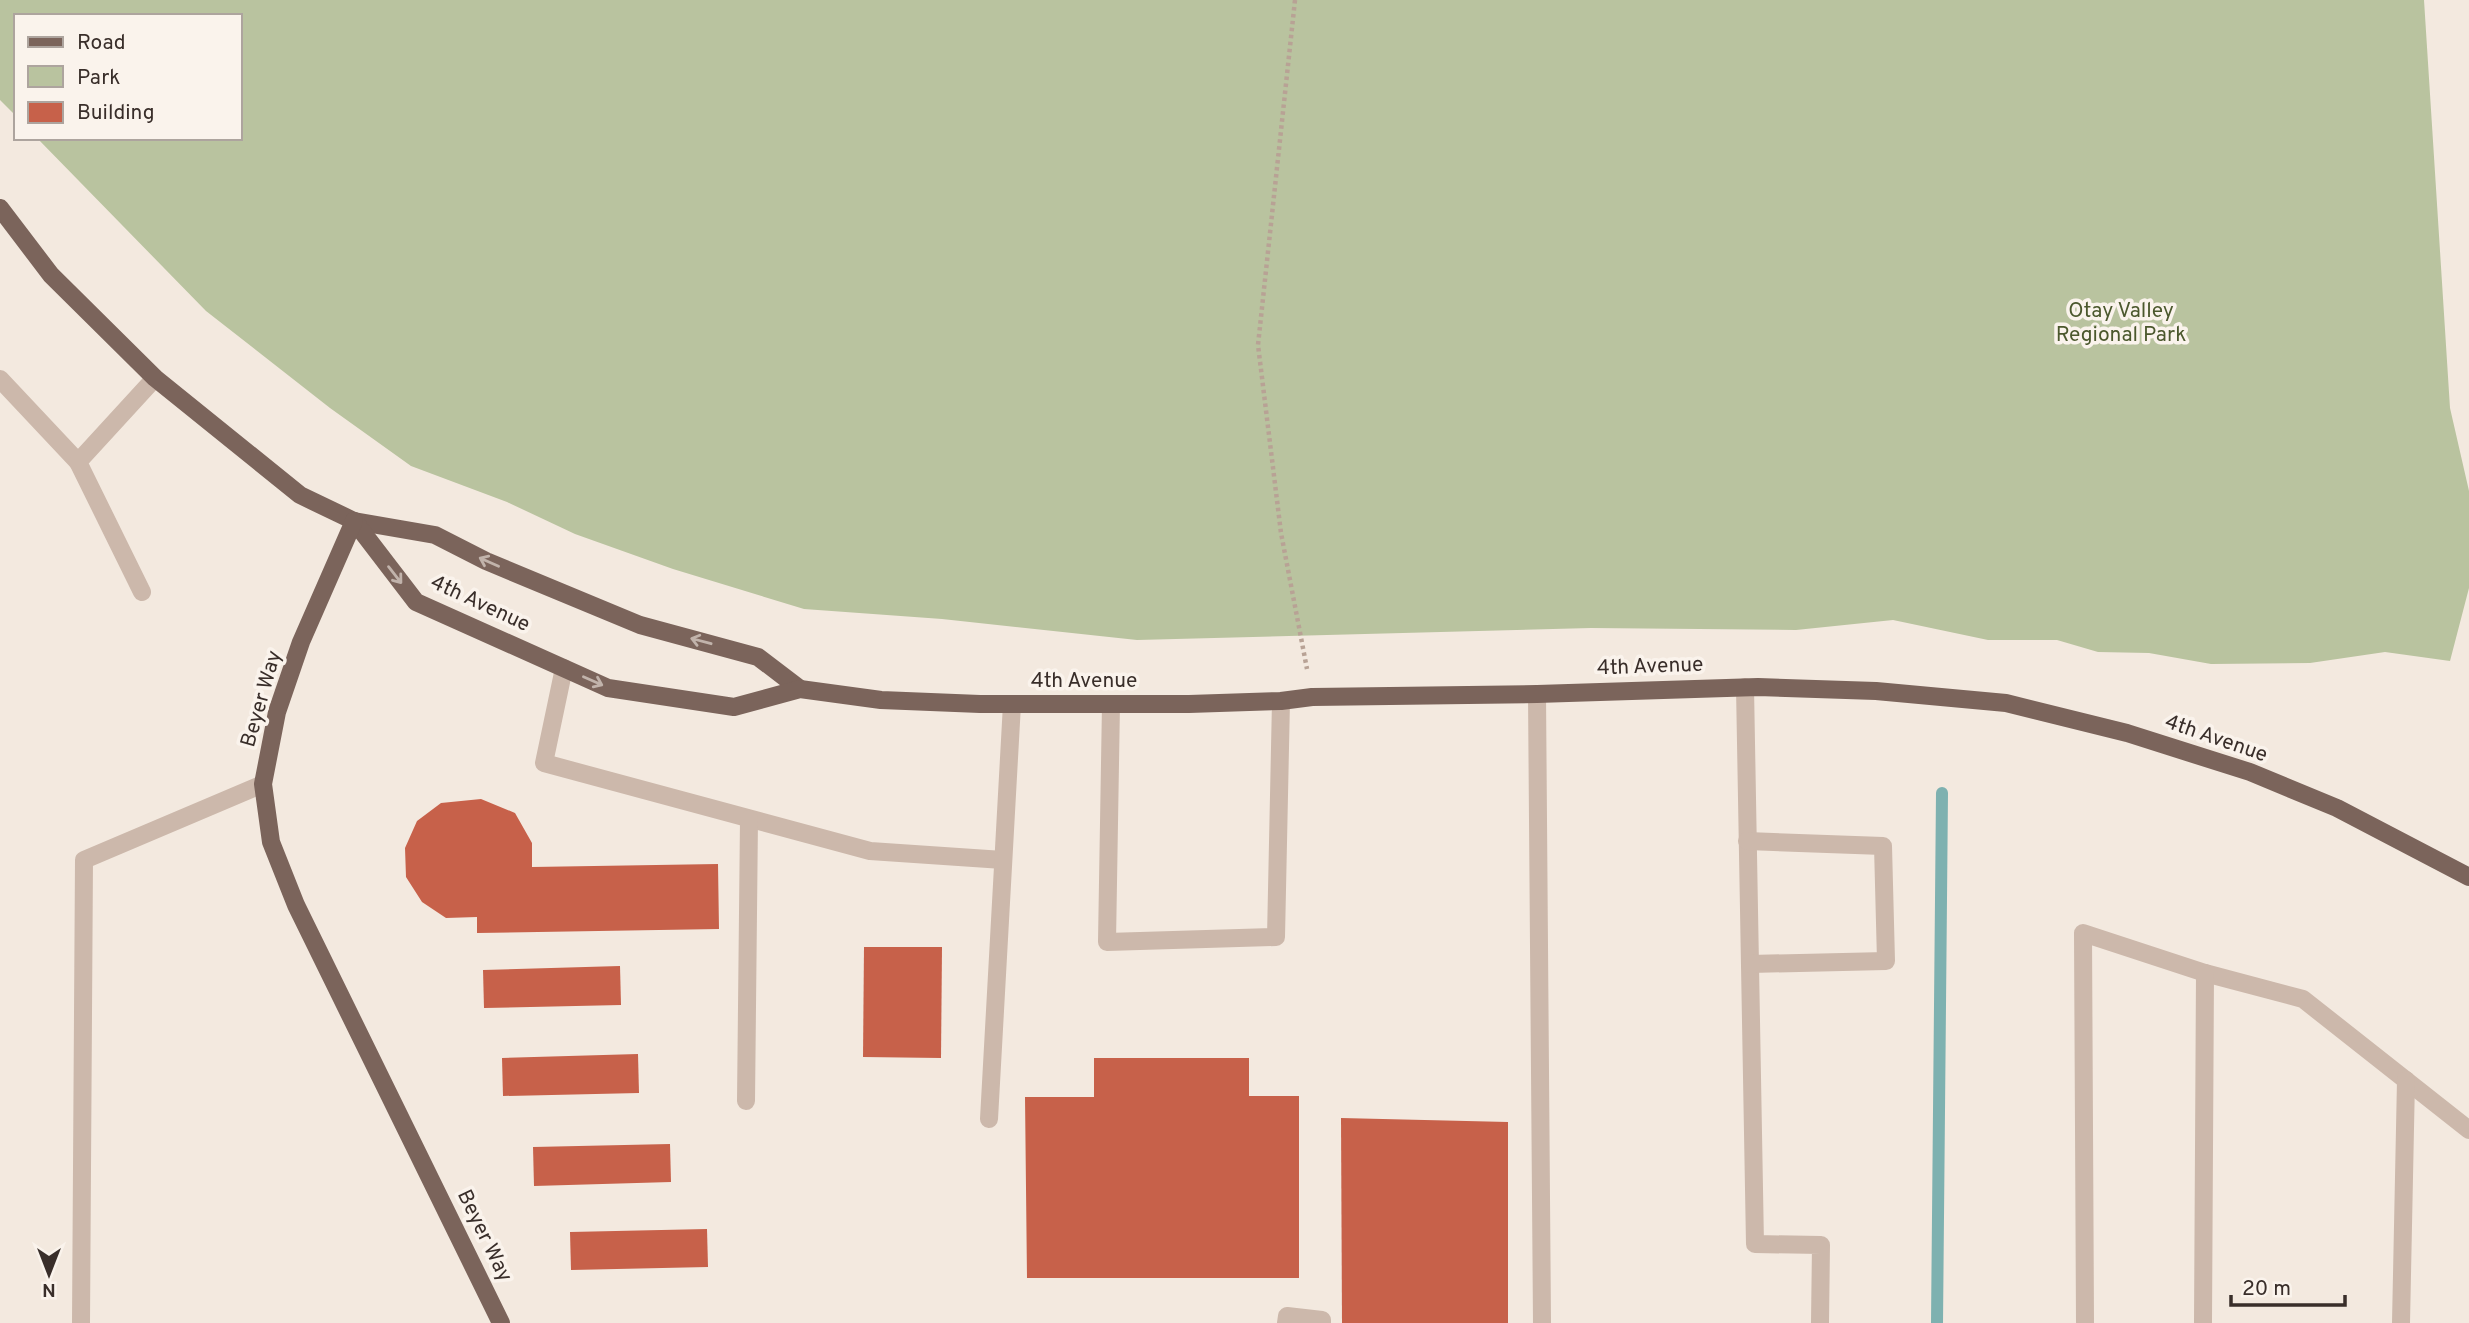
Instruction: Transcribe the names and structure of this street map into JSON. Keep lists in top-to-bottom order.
{
  "streets": {
    "main road": ["4th Avenue", "Beyer Way"]
  },
  "crossings": [
    ["4th Avenue", "Beyer Way"]
  ],
  "parks": ["Otay Valley Regional Park"],
  "legend": ["Road", "Park", "Building"],
  "scale_bar": "20 m",
  "north": "bottom"
}
